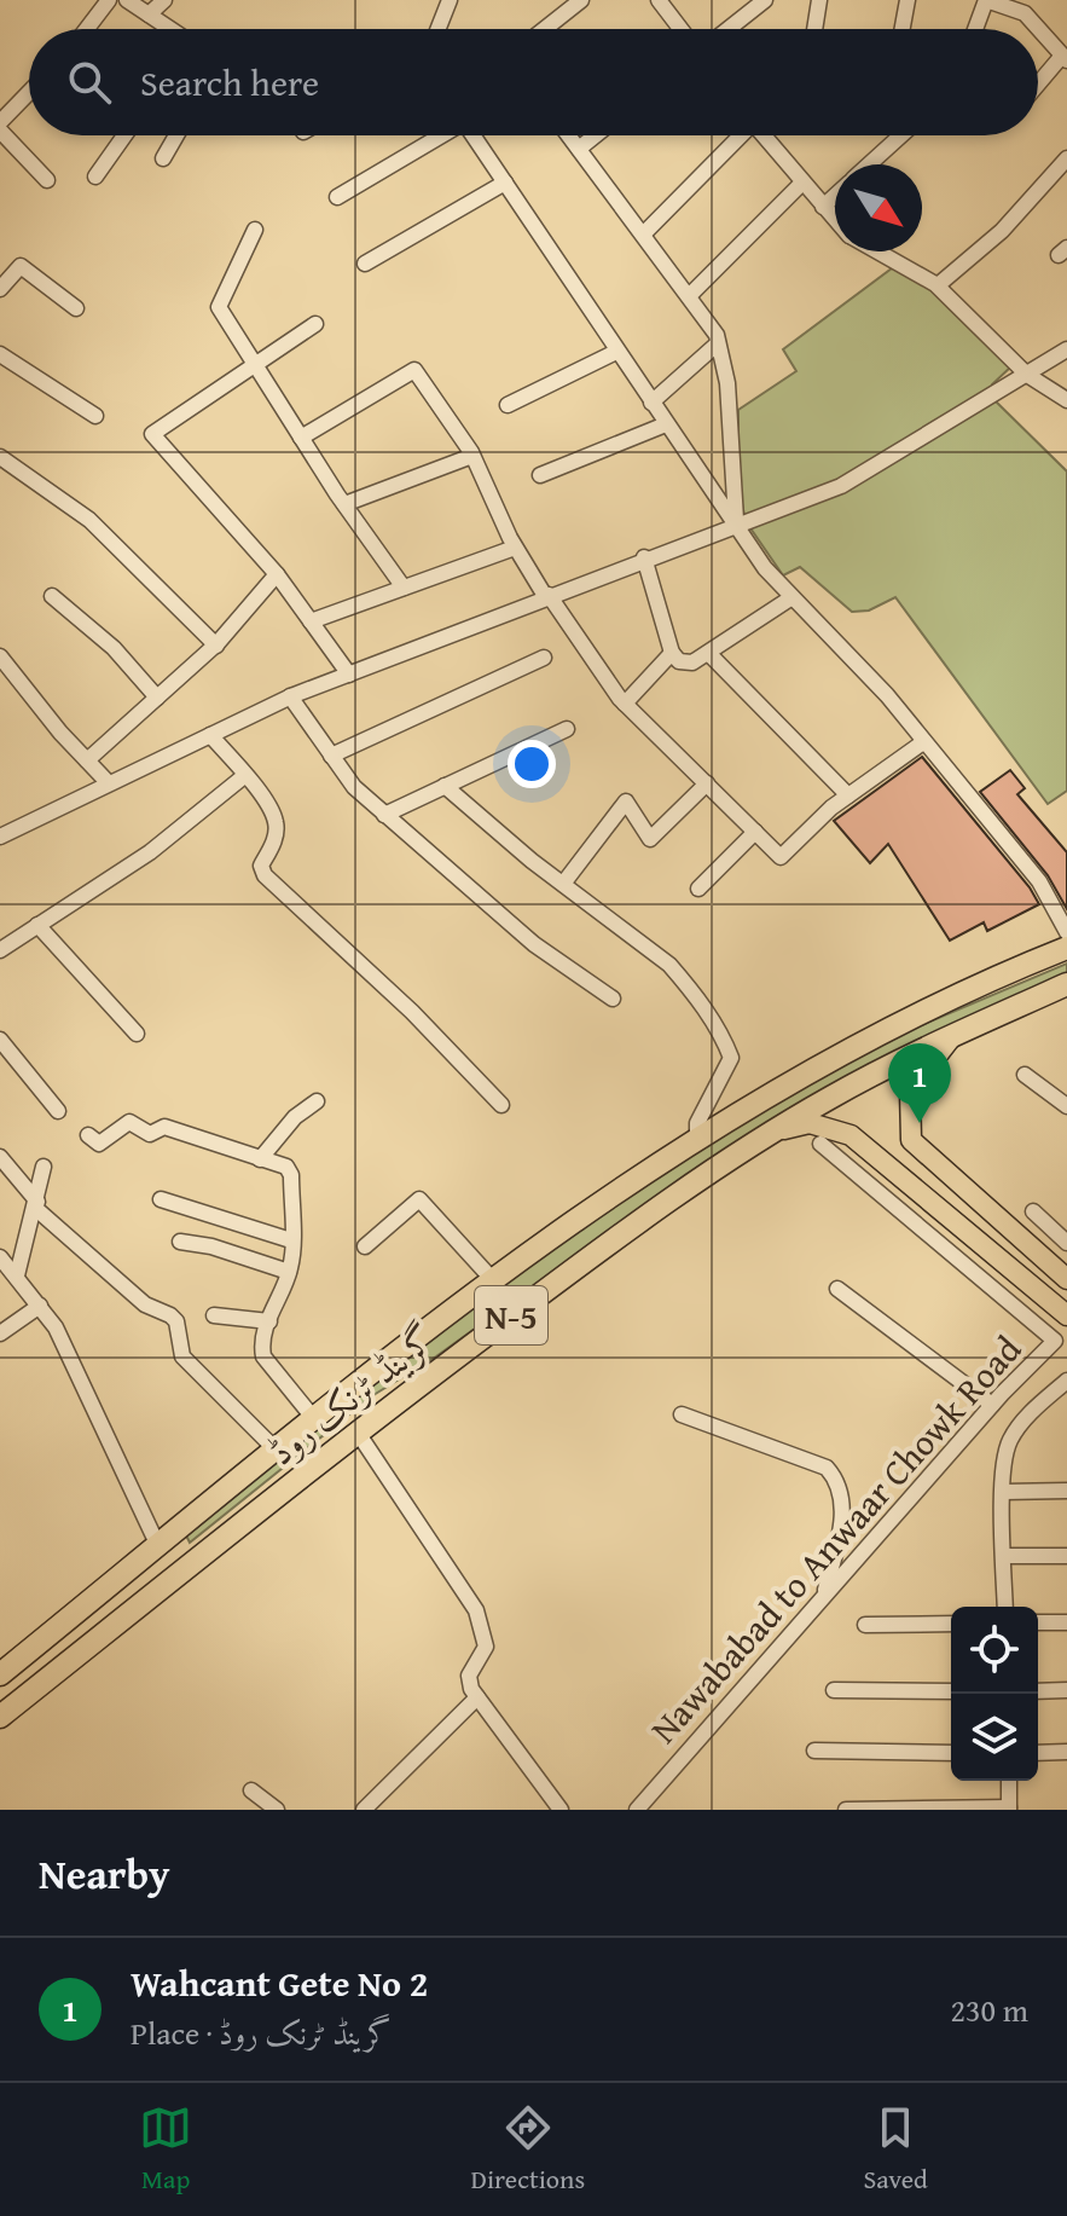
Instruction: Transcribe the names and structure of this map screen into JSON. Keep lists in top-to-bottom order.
{
  "streets": {
    "highway": ["N-5", "گرینڈ ٹرنک روڈ"],
    "street": ["Nawababad to Anwaar Chowk Road"]
  },
  "north": "bottom right",
  "page": {
    "search": "Search here",
    "pins": "1",
    "heading": "Nearby",
    "list": [
      {
        "mark": "1",
        "name": "Wahcant Gete No 2",
        "note": "Place · گرینڈ ٹرنک روڈ",
        "value": "230 m"
      }
    ],
    "nav": ["Map", "Directions", "Saved"]
  }
}
